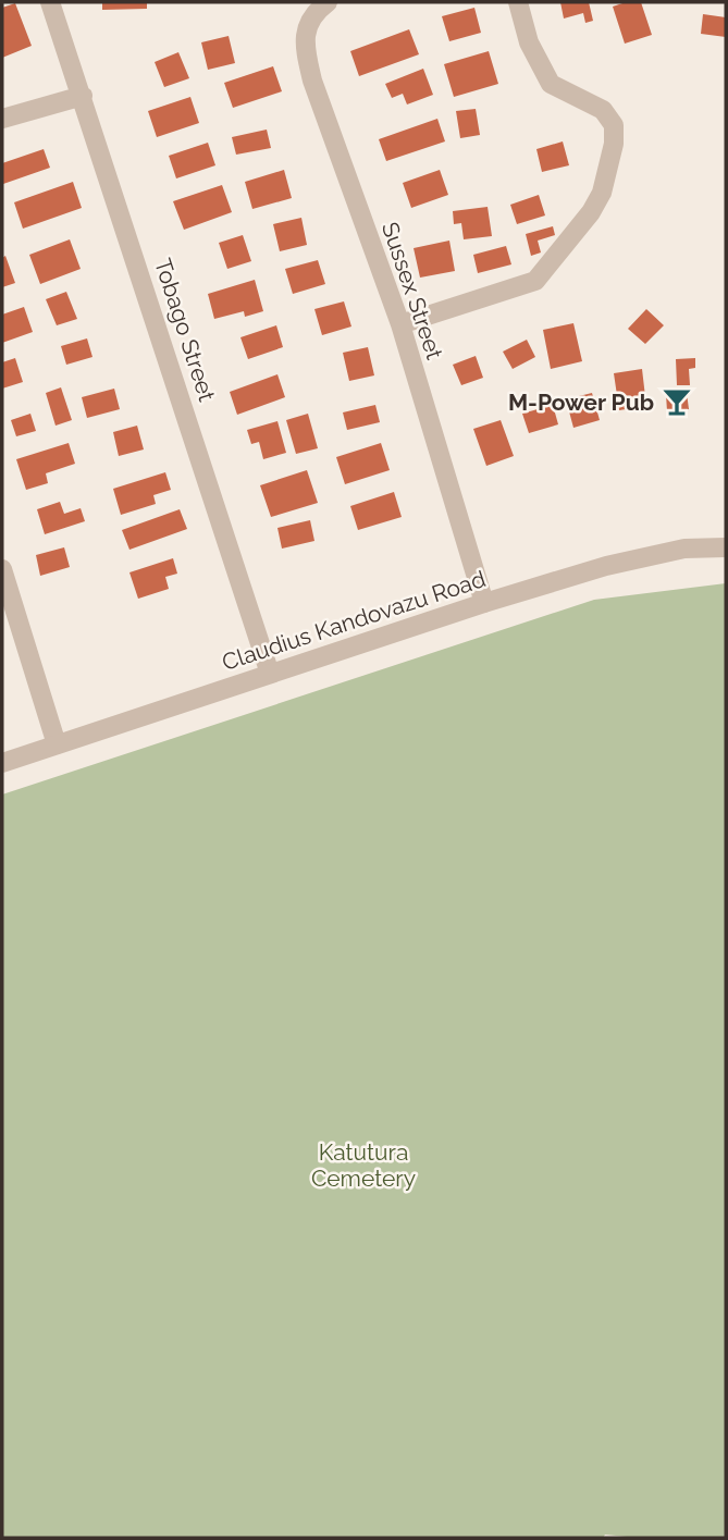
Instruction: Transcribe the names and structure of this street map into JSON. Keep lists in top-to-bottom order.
{
  "streets": {
    "street": ["Sussex Street", "Tobago Street", "Claudius Kandovazu Road"]
  },
  "crossings": [
    ["Sussex Street", "Claudius Kandovazu Road"],
    ["Tobago Street", "Claudius Kandovazu Road"]
  ],
  "parks": ["Katutura Cemetery"],
  "places": {
    "bar": ["M-Power Pub"]
  }
}
